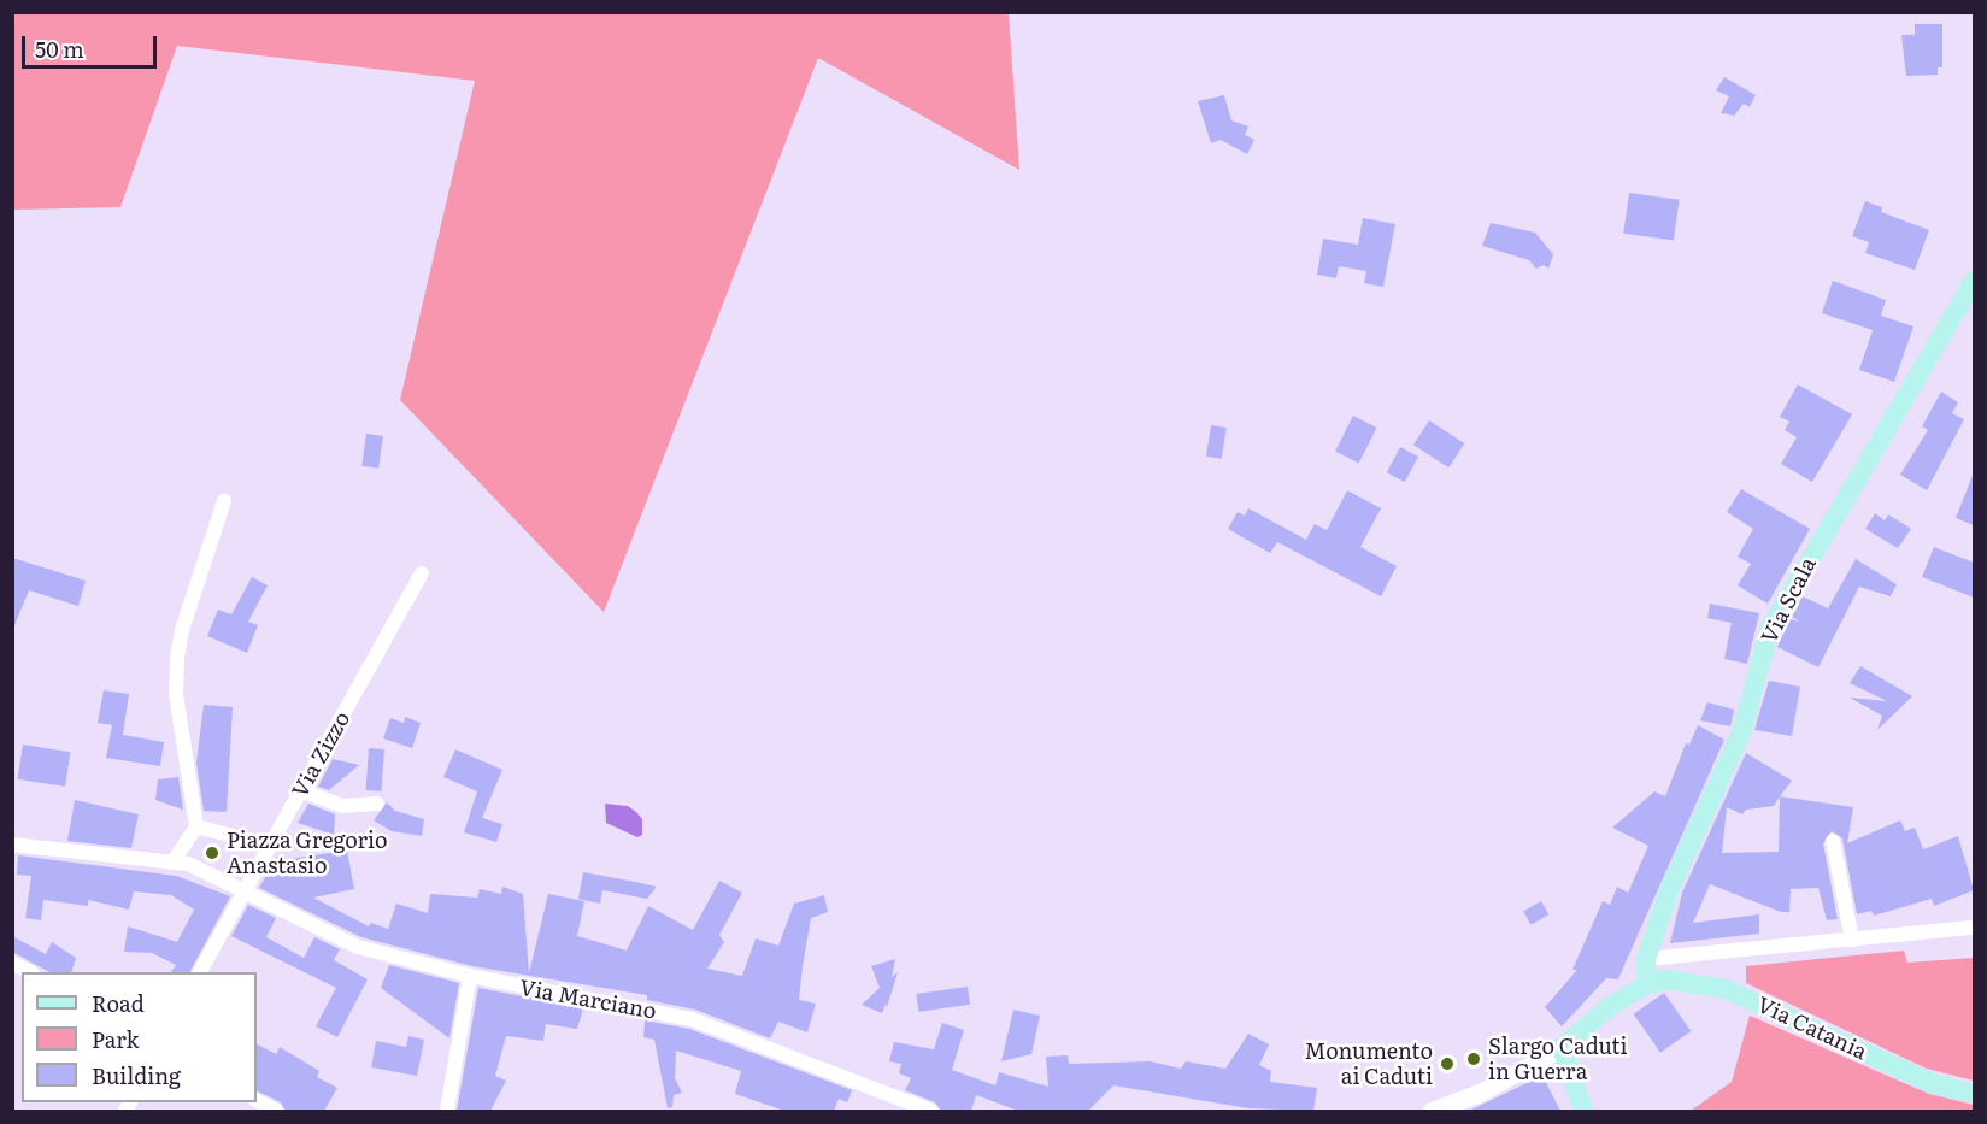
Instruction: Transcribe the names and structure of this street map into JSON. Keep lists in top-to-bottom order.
{
  "streets": {
    "main road": ["Via Scala", "Via Catania"],
    "street": ["Via Zizzo", "Via Marciano"]
  },
  "crossings": [
    ["Via Scala", "Via Catania"],
    ["Via Zizzo", "Via Marciano"]
  ],
  "places": ["Piazza Gregorio Anastasio", "Slargo Caduti in Guerra", "Monumento ai Caduti"],
  "legend": ["Road", "Park", "Building"],
  "scale_bar": "50 m"
}
